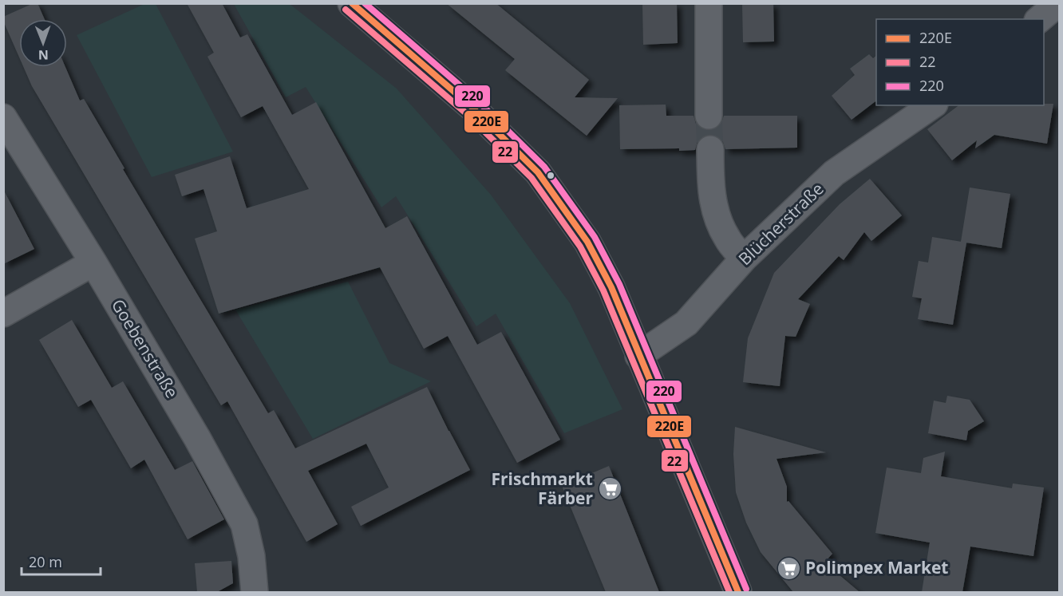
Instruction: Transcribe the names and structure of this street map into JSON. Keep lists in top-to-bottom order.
{
  "streets": {
    "street": ["Blücherstraße", "Goebenstraße"]
  },
  "places": {
    "supermarket": ["Frischmarkt Färber", "Polimpex Market"]
  },
  "lines": ["transit line 220E", "transit line 220", "transit line 22"],
  "legend": ["220E", "22", "220"],
  "scale_bar": "20 m",
  "north": "bottom"
}
